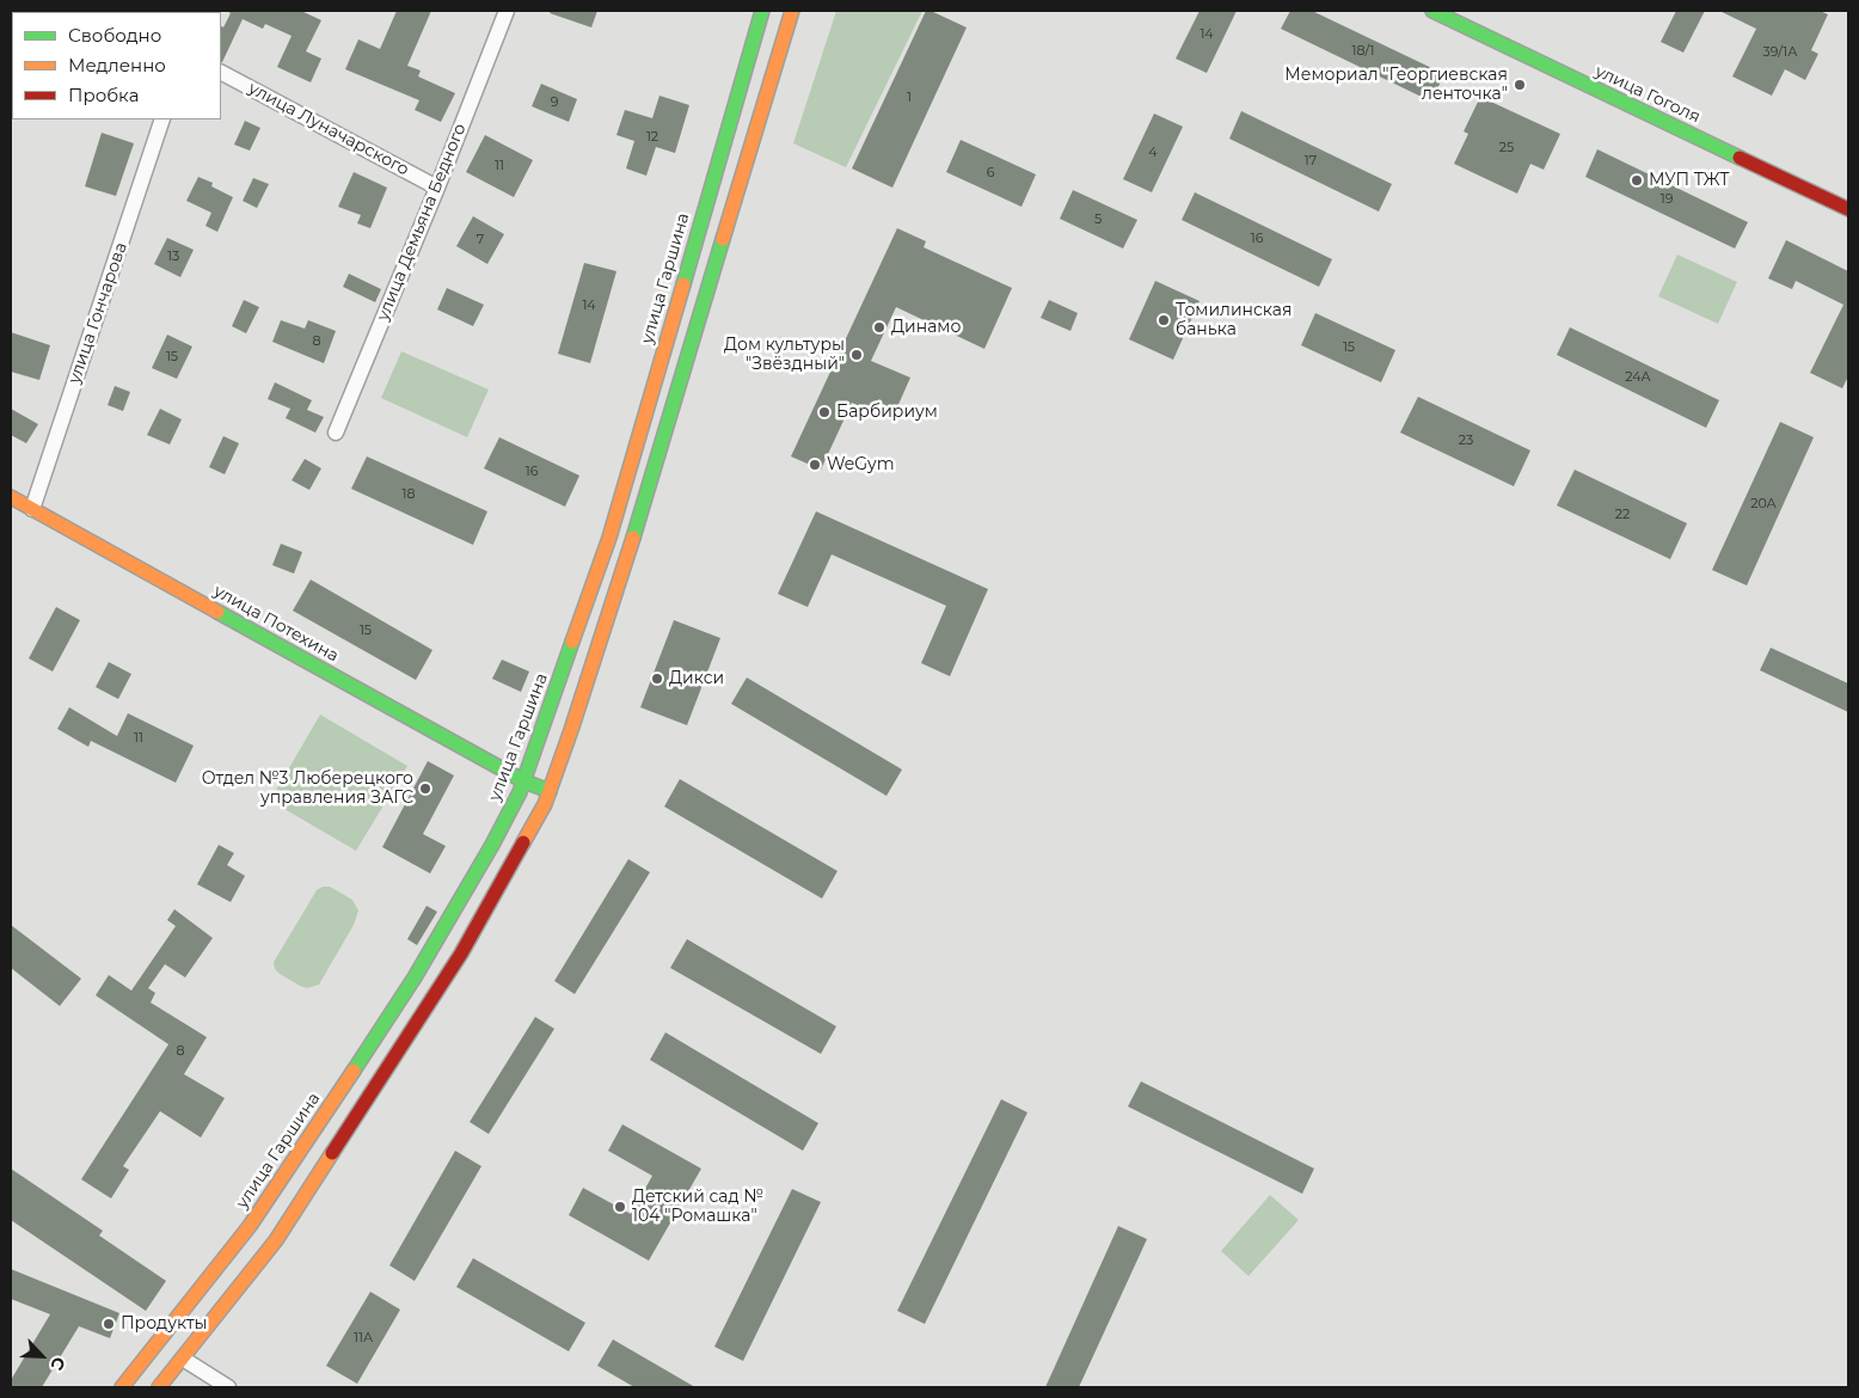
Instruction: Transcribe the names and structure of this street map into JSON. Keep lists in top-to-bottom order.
{
  "streets": {
    "main road": ["улица Гоголя", "улица Гаршина", "улица Потехина"],
    "street": ["улица Луначарского", "улица Демьяна Бедного", "улица Гончарова"]
  },
  "crossings": [
    ["улица Луначарского", "улица Демьяна Бедного"],
    ["улица Гаршина", "улица Потехина"],
    ["улица Гончарова", "улица Потехина"]
  ],
  "places": [
    "Мемориал \"Георгиевская ленточка\"",
    "МУП ТЖТ",
    "Томилинская банька",
    "Динамо",
    "Дом культуры \"Звёздный\"",
    "Барбириум",
    "WeGym",
    "Дикси",
    "Отдел №3 Люберецкого управления ЗАГС",
    "Детский сад № 104 \"Ромашка\"",
    "Продукты"
  ],
  "house_numbers": [
    "14",
    "18/1",
    "39/1А",
    "1",
    "9",
    "12",
    "25",
    "4",
    "17",
    "11",
    "6",
    "19",
    "5",
    "16",
    "7",
    "13",
    "14",
    "8",
    "15",
    "15",
    "24А",
    "23",
    "16",
    "18",
    "20А",
    "22",
    "15",
    "11",
    "8",
    "11А"
  ],
  "legend": ["Свободно", "Медленно", "Пробка"],
  "north": "bottom right"
}
